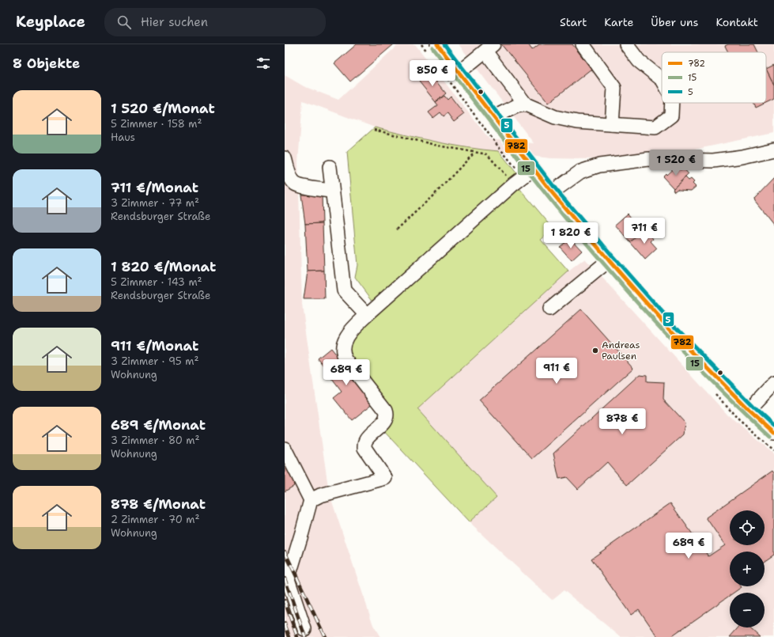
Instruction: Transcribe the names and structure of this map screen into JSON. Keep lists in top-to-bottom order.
{
  "places": ["Andreas Paulsen"],
  "lines": ["transit line 782", "transit line 5", "transit line 15"],
  "legend": ["782", "15", "5"],
  "page": {
    "header": "Keyplace",
    "search": "Hier suchen",
    "nav": [
      "Start",
      "Karte",
      "Über uns",
      "Kontakt"
    ],
    "heading": "8 Objekte",
    "price": [
      "850 €",
      "1 520 €",
      "711 €",
      "1 820 €",
      "911 €",
      "689 €",
      "878 €",
      "689 €"
    ],
    "list": [
      {
        "name": "1 520 €/Monat",
        "note": "5 Zimmer · 158 m² · Haus"
      },
      {
        "name": "711 €/Monat",
        "note": "3 Zimmer · 77 m² · Rendsburger Straße"
      },
      {
        "name": "1 820 €/Monat",
        "note": "5 Zimmer · 143 m² · Rendsburger Straße"
      },
      {
        "name": "911 €/Monat",
        "note": "3 Zimmer · 95 m² · Wohnung"
      },
      {
        "name": "689 €/Monat",
        "note": "3 Zimmer · 80 m² · Wohnung"
      },
      {
        "name": "878 €/Monat",
        "note": "2 Zimmer · 70 m² · Wohnung"
      }
    ],
    "map_buttons": ["+", "−"]
  }
}
